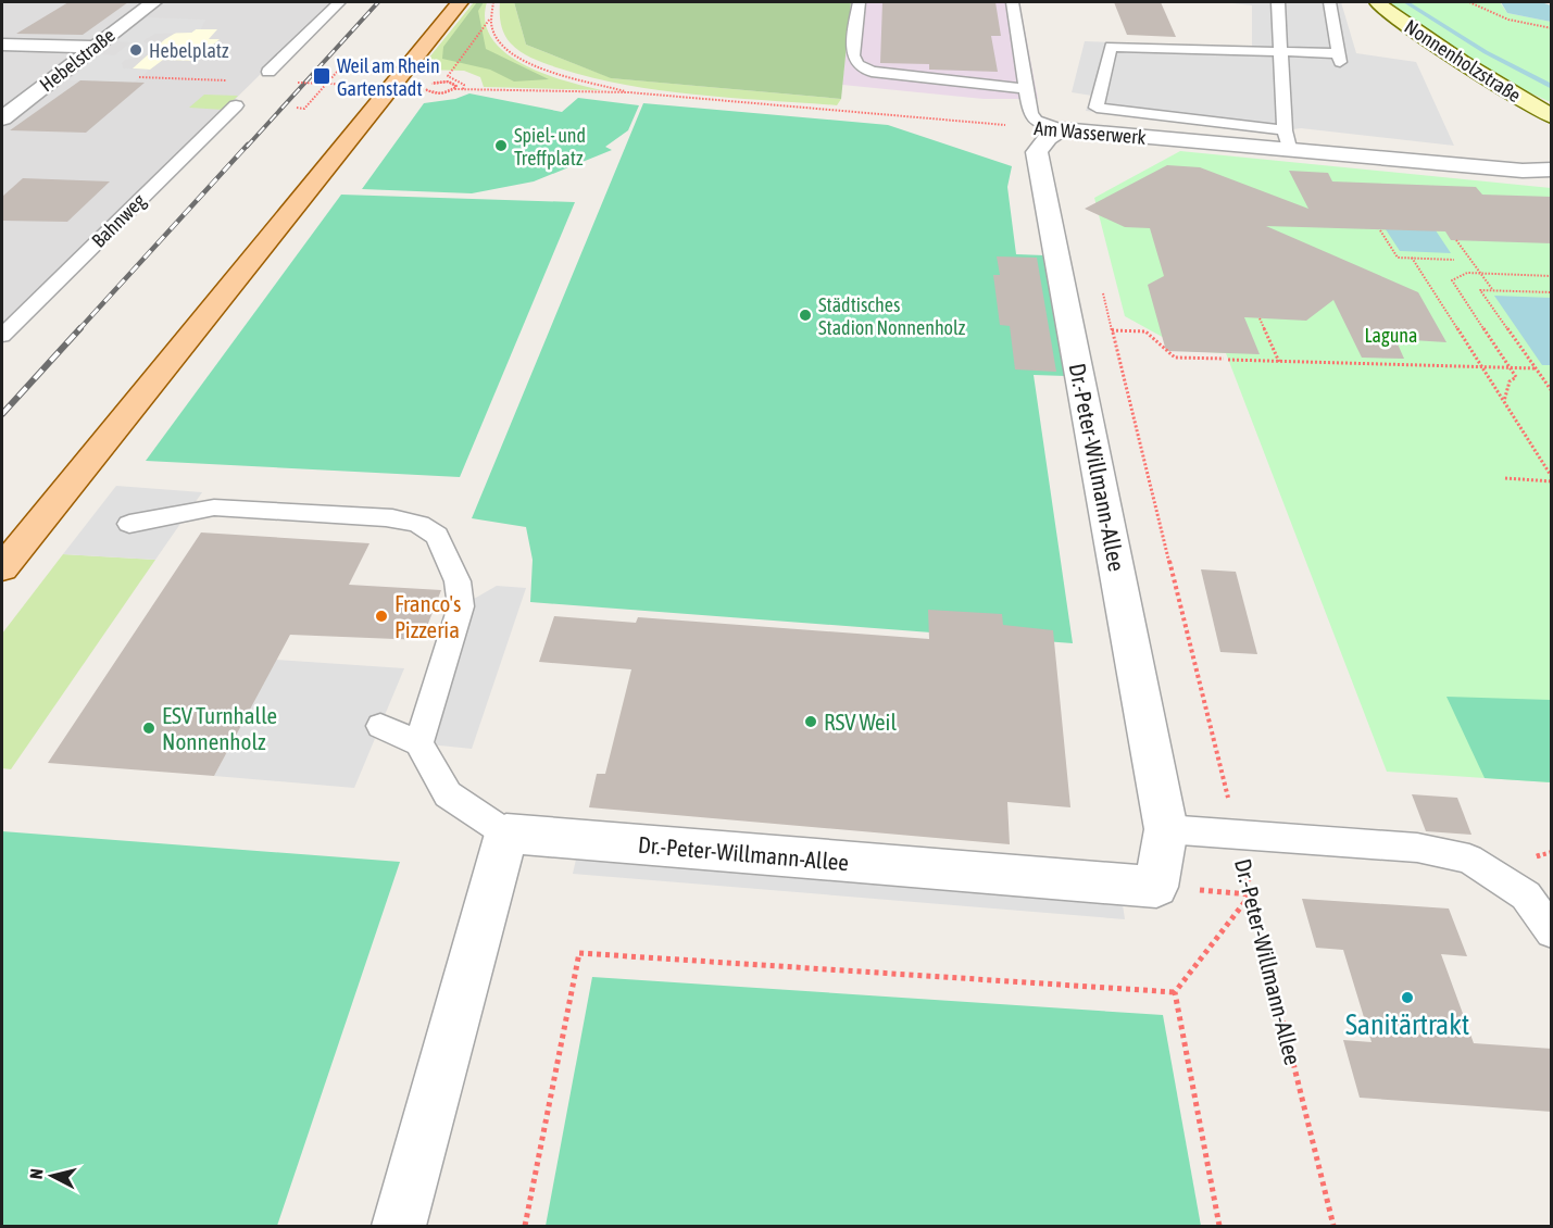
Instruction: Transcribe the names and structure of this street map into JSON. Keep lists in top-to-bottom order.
{
  "streets": {
    "street": [
      "Hebelstraße",
      "Nonnenholzstraße",
      "Am Wasserwerk",
      "Dr.-Peter-Willmann-Allee"
    ],
    "lane": ["Bahnweg"]
  },
  "crossings": [
    ["Am Wasserwerk", "Dr.-Peter-Willmann-Allee"]
  ],
  "parks": ["Laguna"],
  "places": {
    "other": [
      "Hebelplatz",
      "Spiel- und Treffplatz",
      "Städtisches Stadion Nonnenholz",
      "Franco's Pizzeria",
      "RSV Weil",
      "ESV Turnhalle Nonnenholz",
      "Sanitärtrakt"
    ],
    "transit": ["Weil am Rhein Gartenstadt"]
  },
  "north": "left"
}
